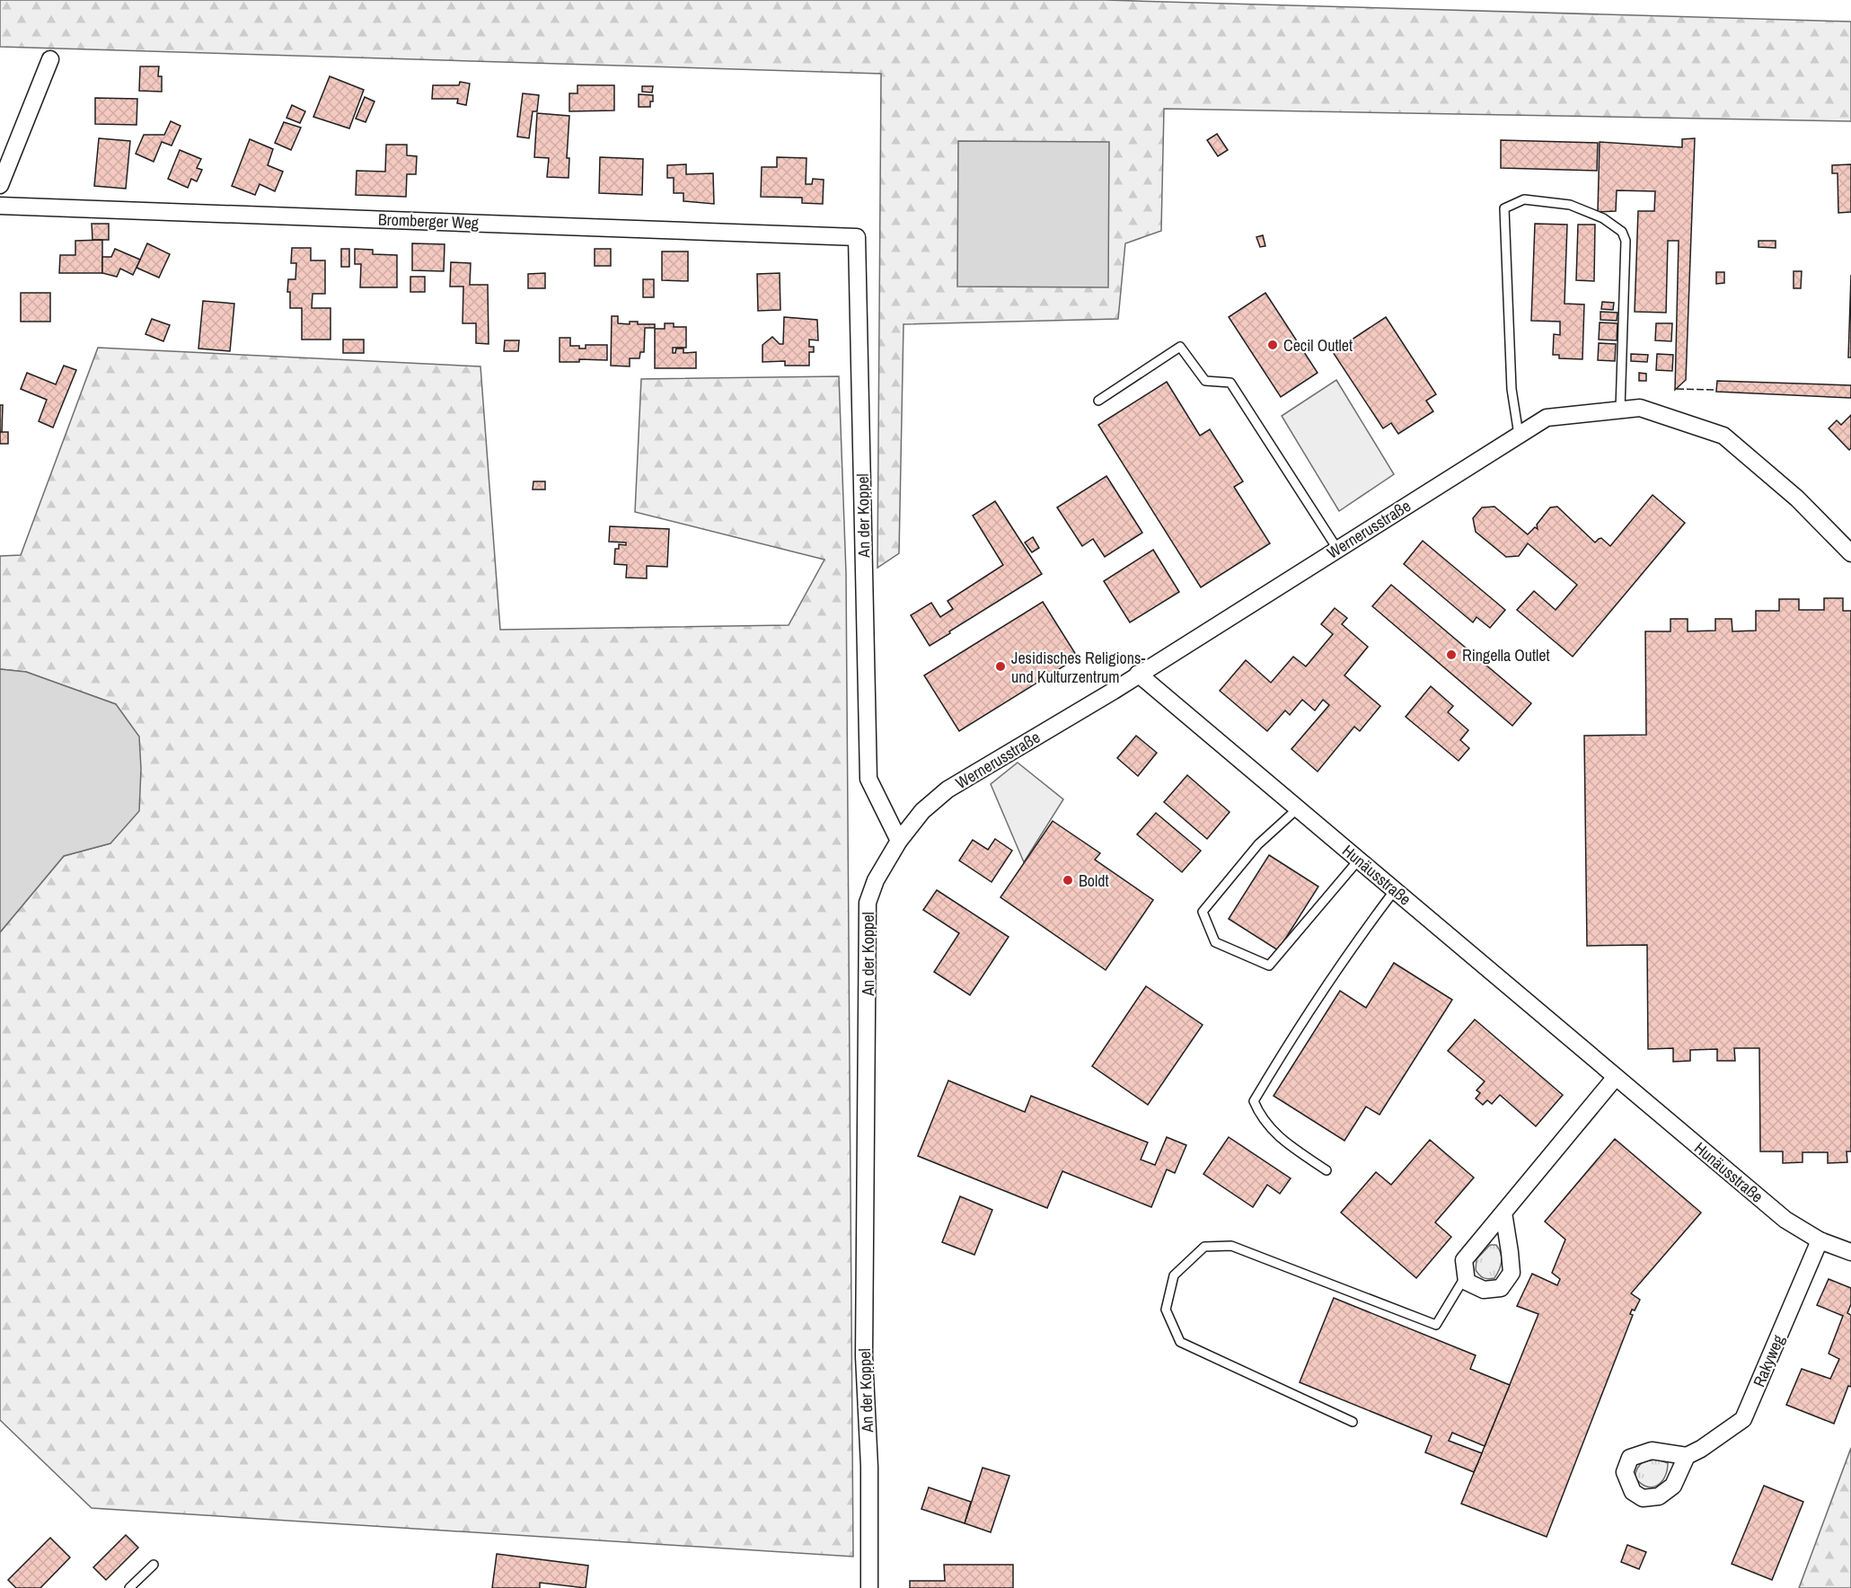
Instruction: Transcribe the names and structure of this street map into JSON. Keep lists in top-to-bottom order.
{
  "streets": {
    "street": [
      "Bromberger Weg",
      "An der Koppel",
      "Wernerusstraße",
      "Hunäusstraße",
      "Rakyweg"
    ]
  },
  "crossings": [
    ["Bromberger Weg", "An der Koppel"],
    ["An der Koppel", "Wernerusstraße"],
    ["Wernerusstraße", "Hunäusstraße"],
    ["Hunäusstraße", "Rakyweg"]
  ],
  "places": [
    "Cecil Outlet",
    "Ringella Outlet",
    "Jesidisches Religions- und Kulturzentrum",
    "Boldt"
  ]
}
